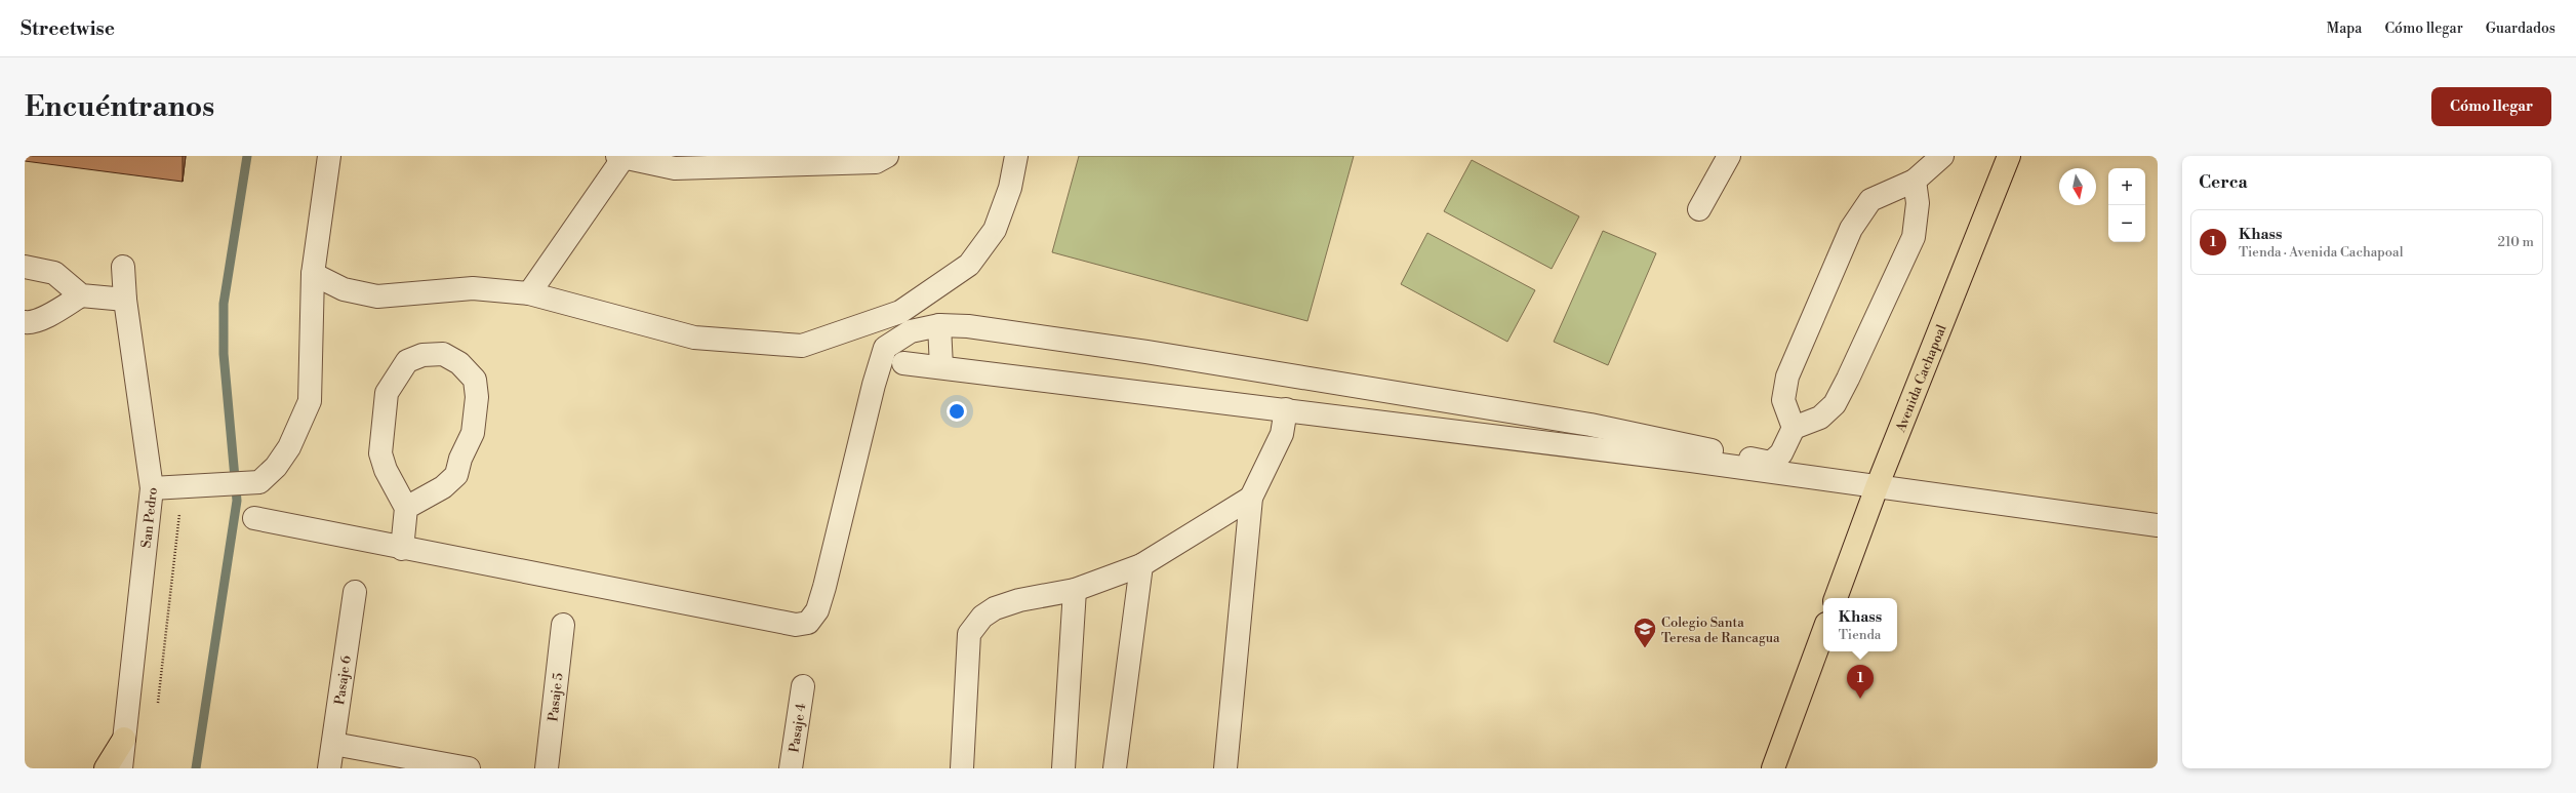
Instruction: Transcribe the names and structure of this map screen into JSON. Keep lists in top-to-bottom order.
{
  "streets": {
    "main road": ["Avenida Cachapoal"],
    "street": [
      "San Pedro",
      "Pasaje 6",
      "Pasaje 5",
      "Pasaje 4"
    ]
  },
  "places": {
    "school or university": ["Colegio Santa Teresa de Rancagua"]
  },
  "north": "bottom",
  "page": {
    "header": "Streetwise",
    "nav": ["Mapa", "Cómo llegar", "Guardados"],
    "buttons": "Cómo llegar",
    "title": "Encuéntranos",
    "heading": "Cerca",
    "map_buttons": ["+", "−"],
    "list": [
      {
        "mark": "1",
        "name": "Khass",
        "note": "Tienda · Avenida Cachapoal",
        "value": "210 m"
      }
    ],
    "popup": ["Khass", "Tienda"],
    "pins": "1"
  }
}
